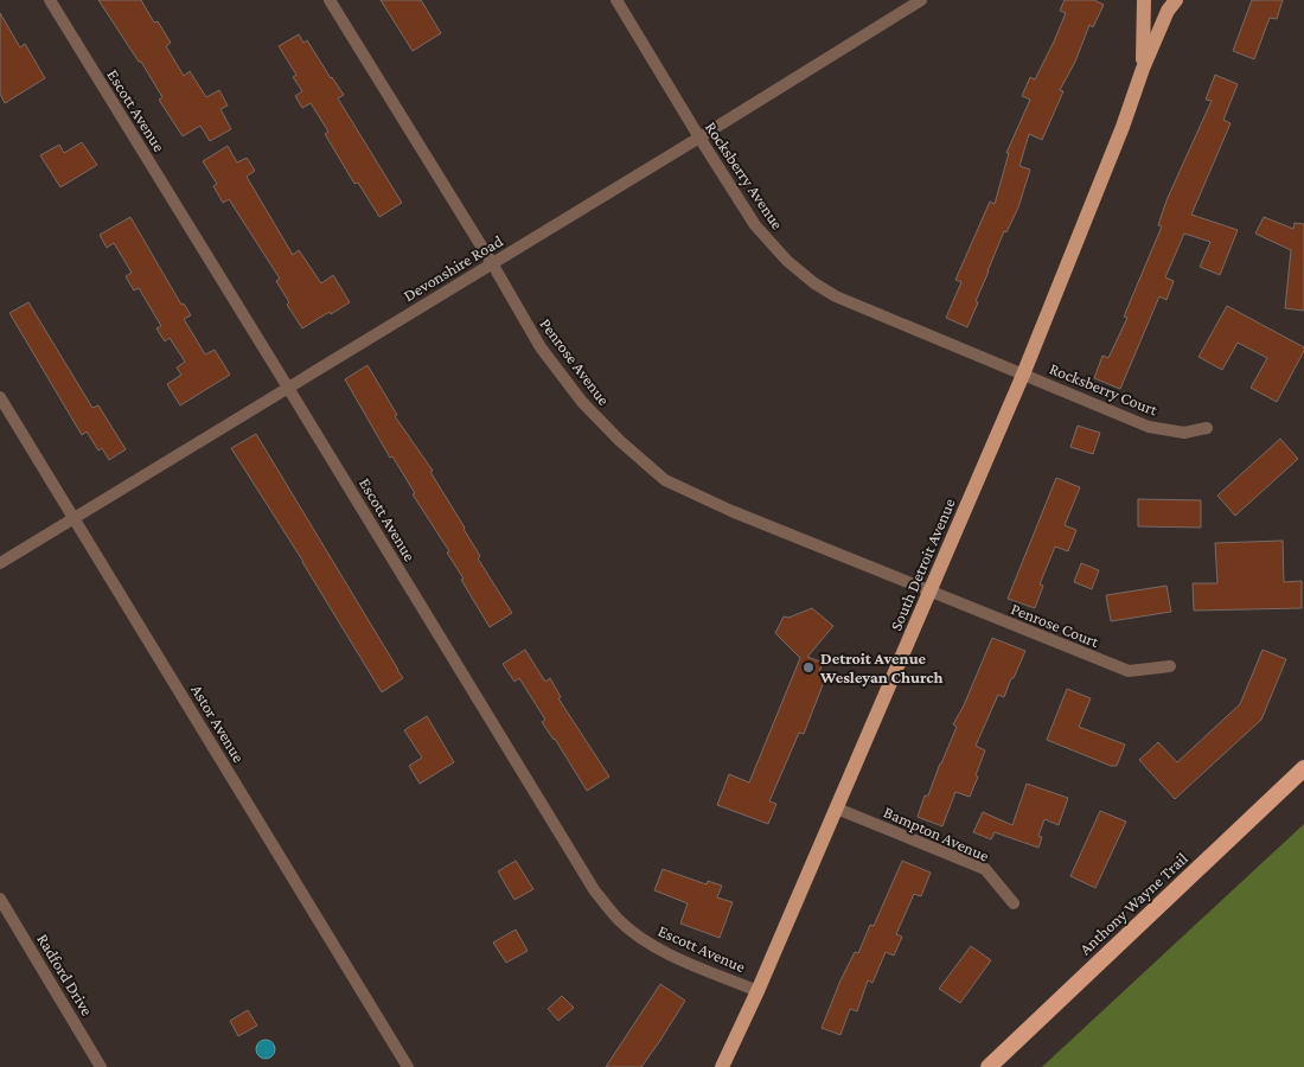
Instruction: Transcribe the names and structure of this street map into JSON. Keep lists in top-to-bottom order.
{
  "streets": {
    "highway": ["Anthony Wayne Trail"],
    "main road": ["South Detroit Avenue"],
    "street": [
      "Escott Avenue",
      "Rocksberry Avenue",
      "Devonshire Road",
      "Penrose Avenue",
      "Rocksberry Court",
      "Penrose Court",
      "Astor Avenue",
      "Bampton Avenue",
      "Radford Drive"
    ]
  },
  "crossings": [
    ["Escott Avenue", "Devonshire Road"],
    ["Escott Avenue", "South Detroit Avenue"],
    ["Rocksberry Avenue", "Devonshire Road"],
    ["Rocksberry Avenue", "Rocksberry Court"],
    ["Rocksberry Avenue", "South Detroit Avenue"],
    ["Devonshire Road", "Penrose Avenue"],
    ["Devonshire Road", "Astor Avenue"],
    ["Penrose Avenue", "South Detroit Avenue"],
    ["Penrose Avenue", "Penrose Court"],
    ["Rocksberry Court", "South Detroit Avenue"],
    ["South Detroit Avenue", "Penrose Court"],
    ["South Detroit Avenue", "Bampton Avenue"]
  ],
  "places": ["Detroit Avenue Wesleyan Church"]
}
